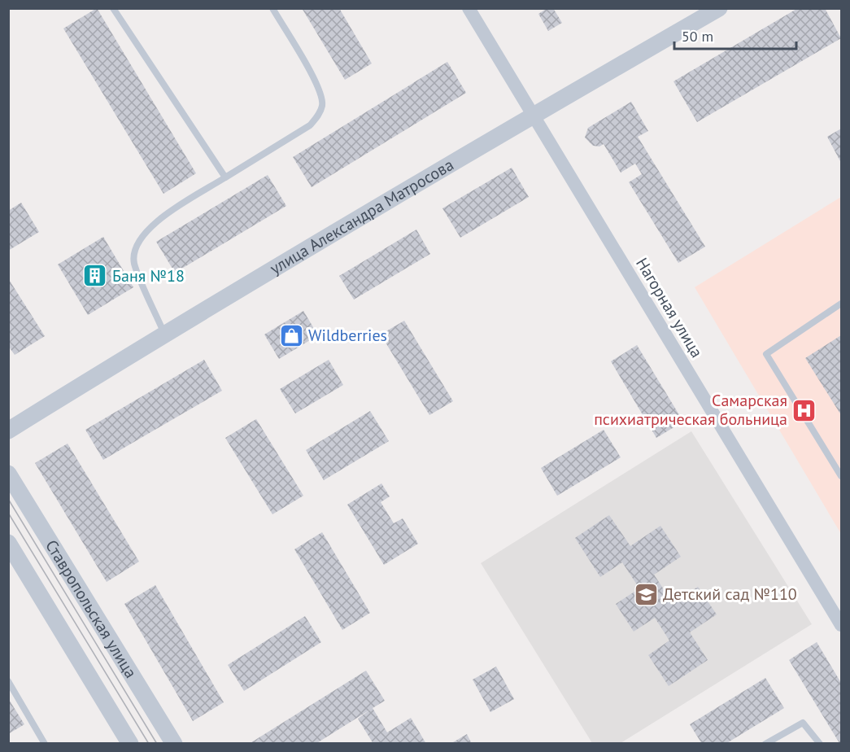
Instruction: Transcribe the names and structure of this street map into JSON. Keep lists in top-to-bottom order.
{
  "streets": {
    "street": ["улица Александра Матросова", "Нагорная улица", "Ставропольская улица"]
  },
  "crossings": [
    ["улица Александра Матросова", "Нагорная улица"]
  ],
  "places": {
    "building": ["Баня №18"],
    "shop": ["Wildberries"],
    "hospital": ["Самарская психиатрическая больница"],
    "school or university": ["Детский сад №110"]
  },
  "scale_bar": "50 m"
}
